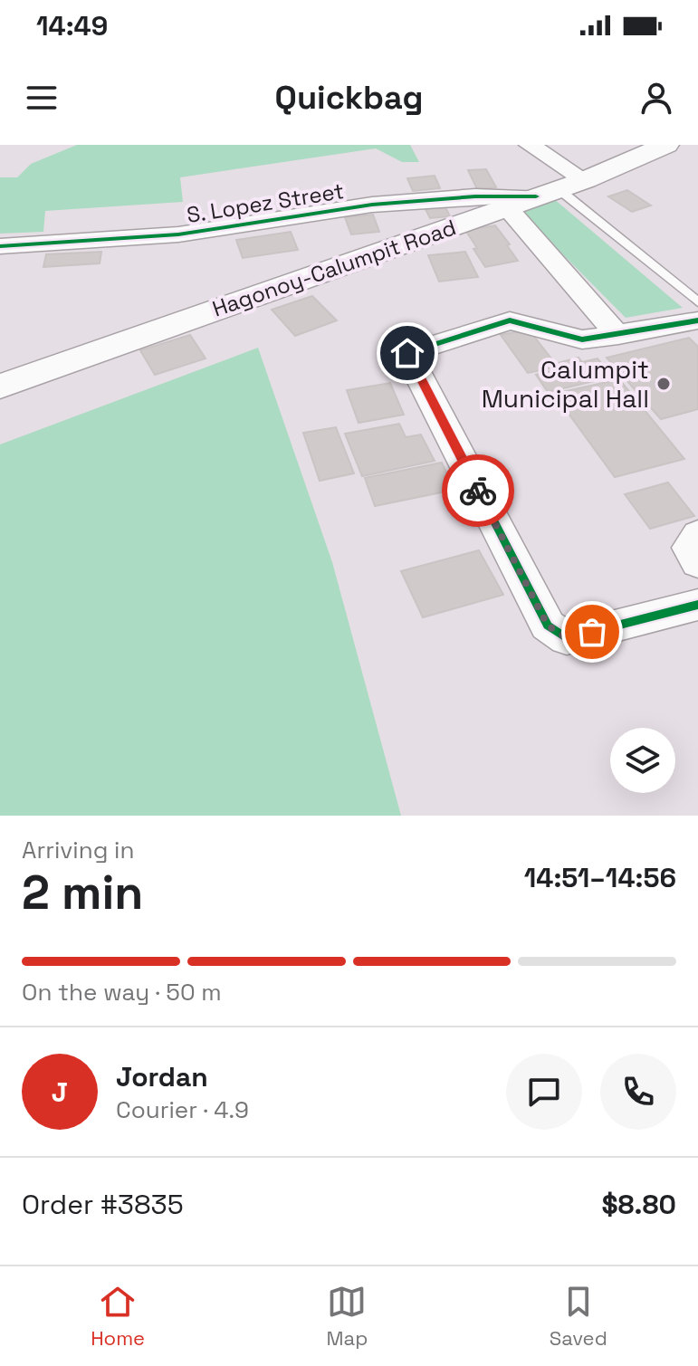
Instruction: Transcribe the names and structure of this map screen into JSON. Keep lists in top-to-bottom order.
{
  "streets": {
    "main road": ["Hagonoy-Calumpit Road"],
    "street": ["S. Lopez Street"]
  },
  "crossings": [
    ["S. Lopez Street", "Hagonoy-Calumpit Road"]
  ],
  "places": ["Calumpit Municipal Hall"],
  "page": {
    "status": "14:49",
    "header": "Quickbag",
    "heading": ["2 min", "Arriving in", "14:51–14:56"],
    "panel": [
      "Jordan",
      "Courier · 4.9",
      "Order #3835",
      "$8.80"
    ],
    "bar": "On the way · 50 m",
    "round": "J",
    "tabs": ["Home", "Map", "Saved"]
  }
}
